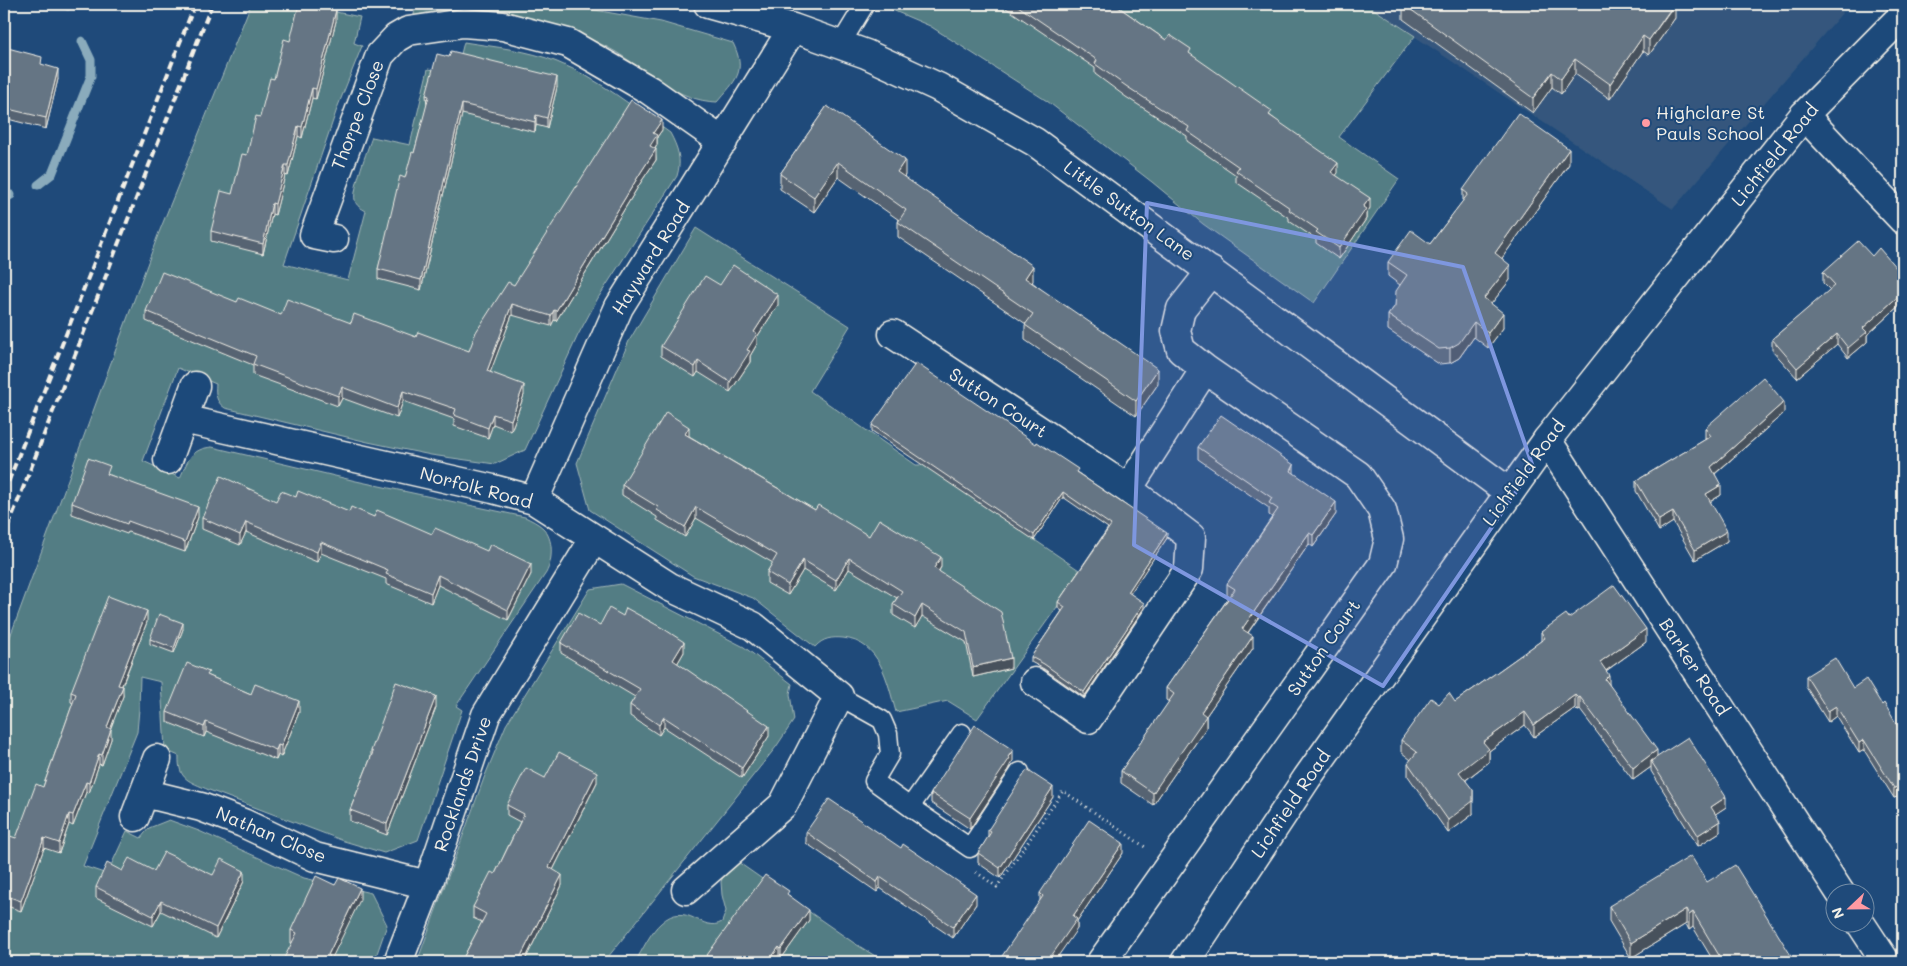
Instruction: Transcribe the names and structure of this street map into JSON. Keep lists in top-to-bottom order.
{
  "streets": {
    "street": [
      "Thorpe Close",
      "Lichfield Road",
      "Little Sutton Lane",
      "Hayward Road",
      "Sutton Court",
      "Norfolk Road",
      "Barker Road",
      "Rocklands Drive",
      "Nathan Close"
    ]
  },
  "crossings": [
    ["Thorpe Close", "Hayward Road"],
    ["Lichfield Road", "Little Sutton Lane"],
    ["Lichfield Road", "Barker Road"],
    ["Little Sutton Lane", "Hayward Road"],
    ["Little Sutton Lane", "Sutton Court"],
    ["Hayward Road", "Norfolk Road"],
    ["Norfolk Road", "Rocklands Drive"],
    ["Rocklands Drive", "Nathan Close"]
  ],
  "places": ["Highclare St Pauls School"],
  "north": "left"
}
